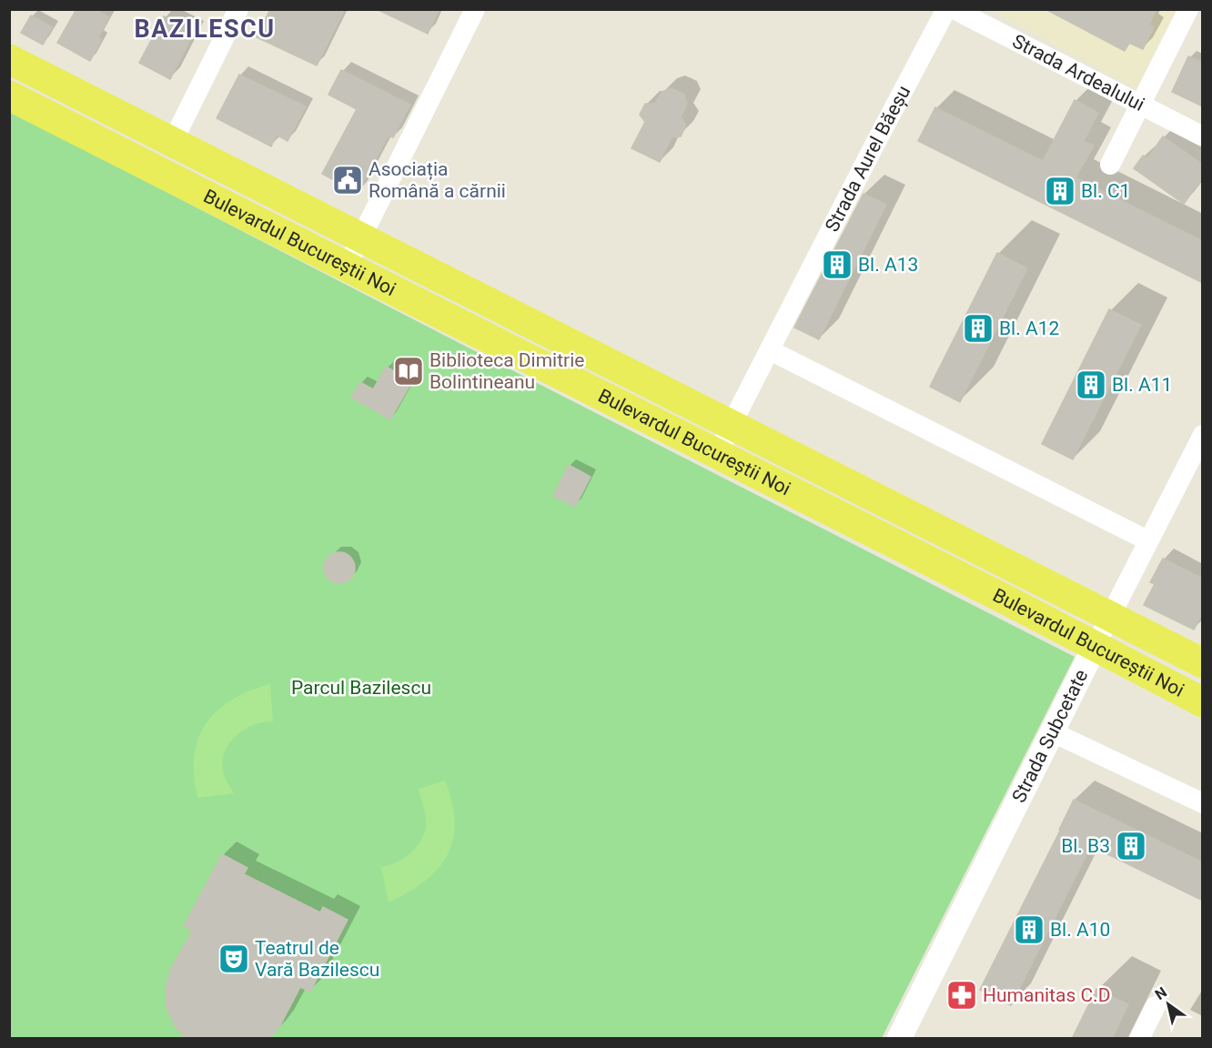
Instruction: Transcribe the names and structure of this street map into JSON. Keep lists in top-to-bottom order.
{
  "streets": {
    "main road": ["Bulevardul Bucureștii Noi"],
    "street": ["Strada Ardealului", "Strada Aurel Băeșu", "Strada Subcetate"]
  },
  "crossings": [
    ["Strada Aurel Băeșu", "Bulevardul Bucureștii Noi"],
    ["Bulevardul Bucureștii Noi", "Strada Subcetate"]
  ],
  "districts": ["BAZILESCU"],
  "parks": ["Parcul Bazilescu"],
  "places": {
    "public building": ["Asociația Română a cărnii"],
    "building": [
      "Bl. C1",
      "Bl. A13",
      "Bl. A12",
      "Bl. A11",
      "Bl. B3",
      "Bl. A10"
    ],
    "library": ["Biblioteca Dimitrie Bolintineanu"],
    "theatre": ["Teatrul de Vară Bazilescu"],
    "pharmacy": ["Humanitas C.D"]
  },
  "north": "top left"
}
